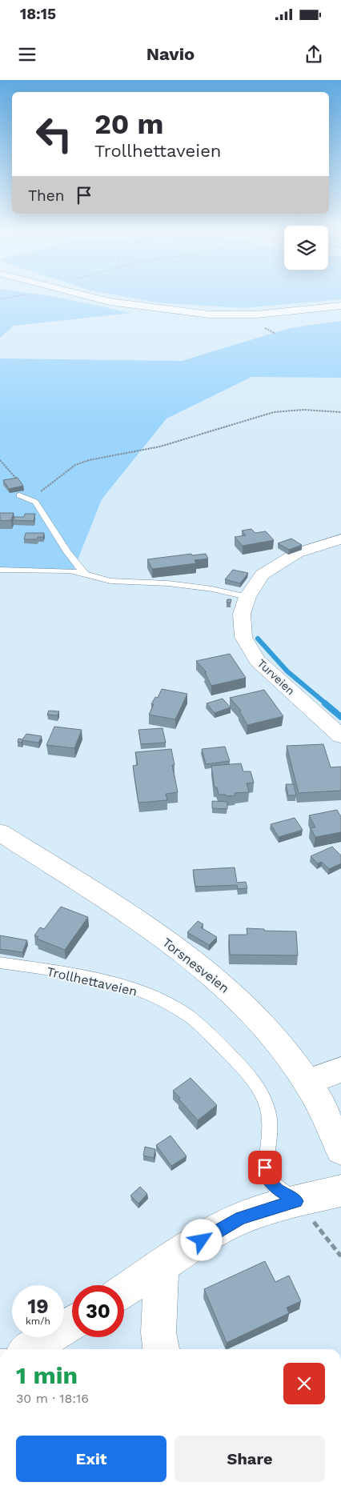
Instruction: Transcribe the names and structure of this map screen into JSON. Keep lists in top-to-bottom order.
{
  "streets": {
    "street": ["Turveien", "Torsnesveien"],
    "lane": ["Trollhettaveien"]
  },
  "page": {
    "status": "18:15",
    "header": "Navio",
    "turn": ["20 m", "Trollhettaveien"],
    "then": "Then",
    "speed": "19 km/h",
    "limit": "30",
    "heading": ["1 min", "30 m · 18:16"],
    "buttons": ["Exit", "Share"]
  }
}
